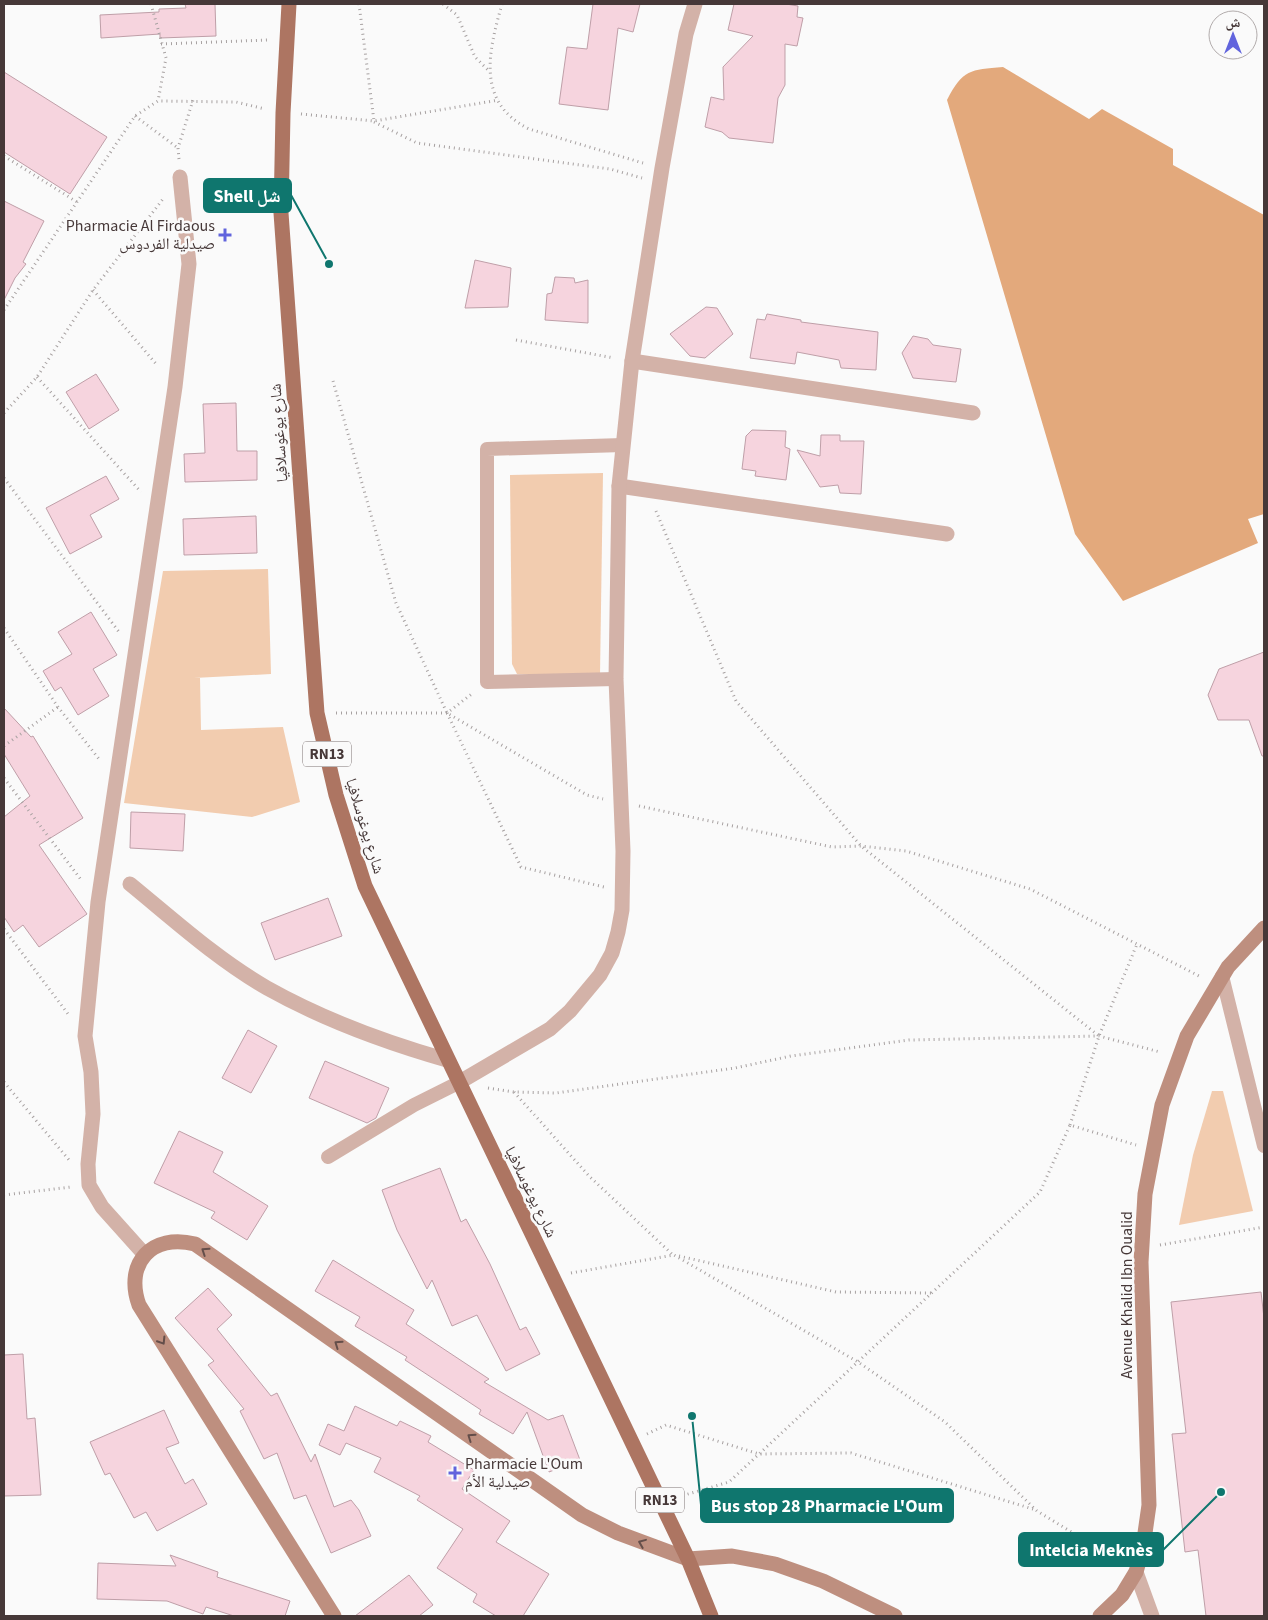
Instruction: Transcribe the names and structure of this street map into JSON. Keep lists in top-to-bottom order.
{
  "streets": {
    "main road": ["شارع يوغوسلافيا", "RN13", "Avenue Khalid Ibn Oualid"]
  },
  "crossings": [
    ["شارع يوغوسلافيا", "RN13"]
  ],
  "places": {
    "health": ["Pharmacie Al Firdaous صيدلية الفردوس", "Pharmacie L'Oum صيدلية الأم"],
    "other": ["Shell شل", "Bus stop 28 Pharmacie L'Oum", "Intelcia Meknès"]
  },
  "north": "top"
}
